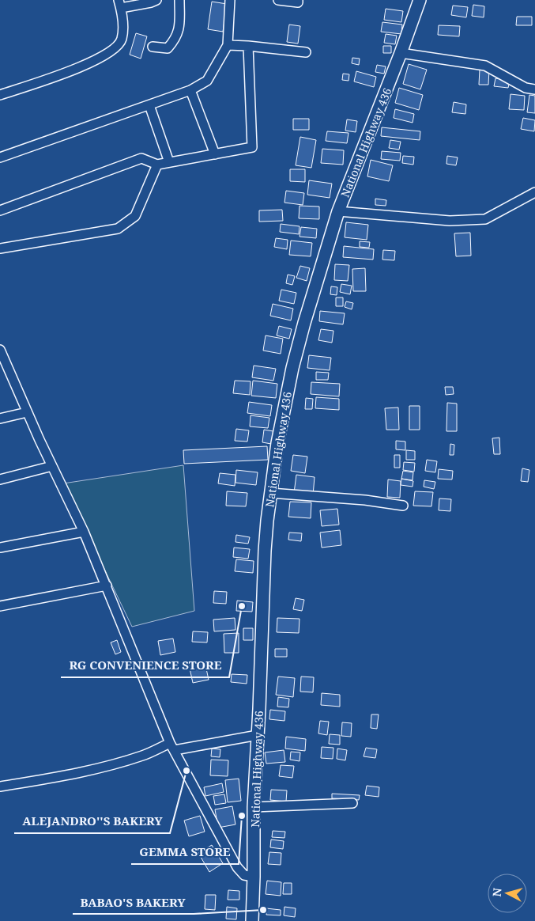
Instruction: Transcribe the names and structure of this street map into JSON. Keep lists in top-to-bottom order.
{
  "streets": {
    "main road": ["National Highway 436"]
  },
  "places": [
    "RG CONVENIENCE STORE",
    "ALEJANDRO''S BAKERY",
    "GEMMA STORE",
    "BABAO'S BAKERY"
  ],
  "north": "left"
}
